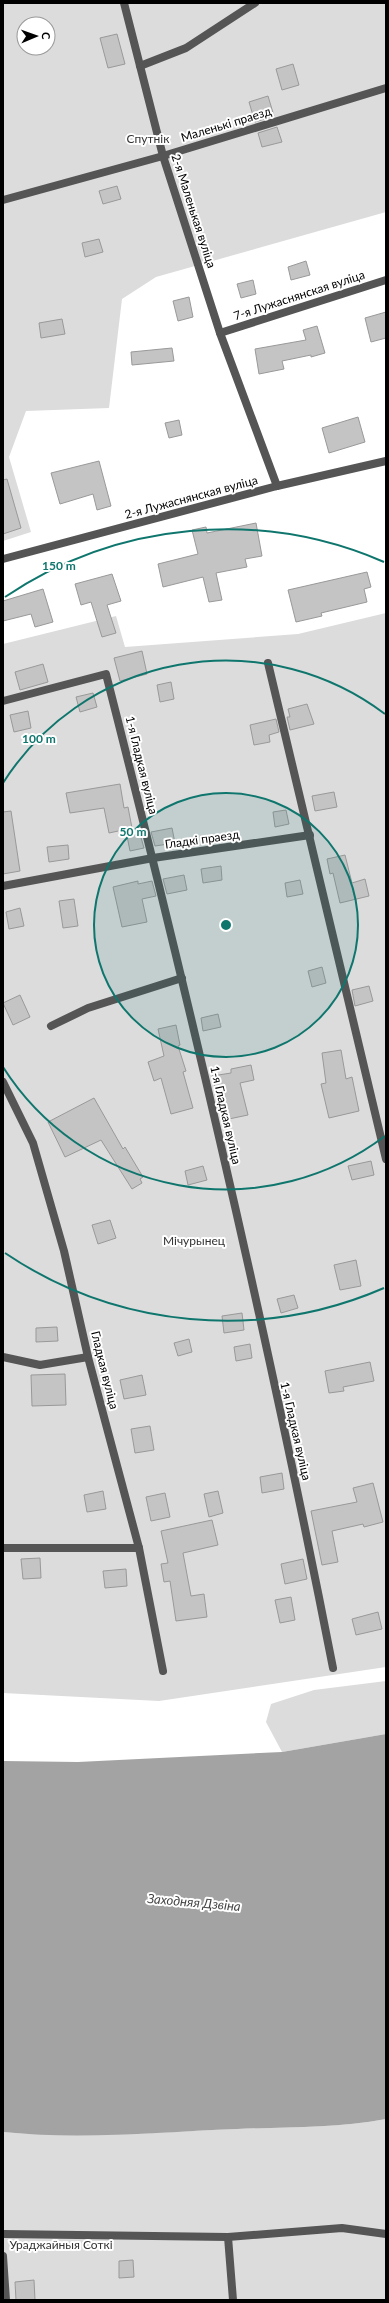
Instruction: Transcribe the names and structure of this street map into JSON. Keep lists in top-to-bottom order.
{
  "streets": {
    "street": [
      "Маленькі праезд",
      "2-я Маленькая вуліца",
      "7-я Лужаснянская вуліца",
      "2-я Лужаснянская вуліца",
      "1-я Гладкая вуліца",
      "Гладкі праезд",
      "Гладкая вуліца"
    ]
  },
  "crossings": [
    ["Маленькі праезд", "2-я Маленькая вуліца"],
    ["2-я Маленькая вуліца", "7-я Лужаснянская вуліца"],
    ["2-я Маленькая вуліца", "2-я Лужаснянская вуліца"],
    ["1-я Гладкая вуліца", "Гладкі праезд"]
  ],
  "water": ["Заходняя Дзвіна"],
  "parks": ["Спутнік", "Мічурынец", "Ураджайныя Соткі"],
  "north": "right",
  "rings": ["150 m", "100 m", "50 m"]
}
